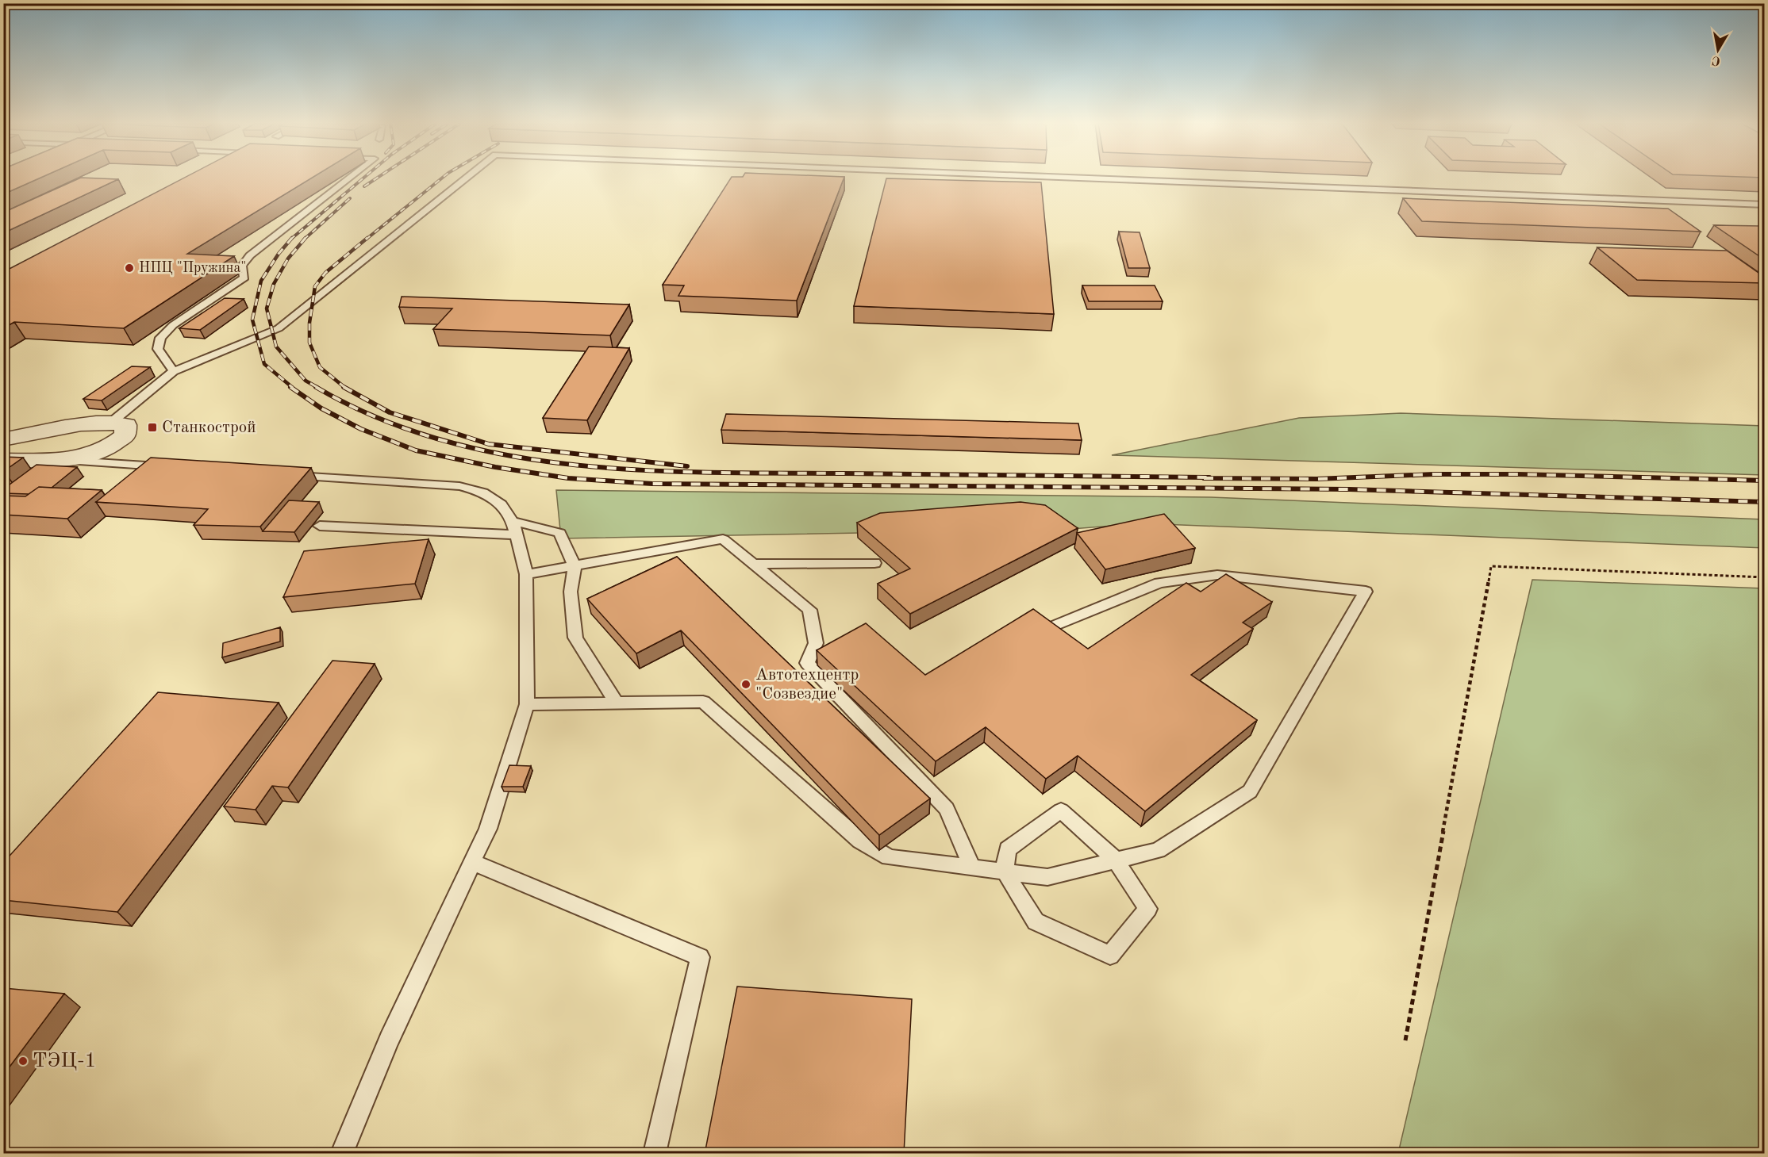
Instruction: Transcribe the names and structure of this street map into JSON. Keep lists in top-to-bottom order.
{
  "places": {
    "other": ["НПЦ \"Пружина\"", "Автотехцентр \"Созвездие\"", "ТЭЦ-1"],
    "transit": ["Станкострой"]
  },
  "north": "bottom"
}
